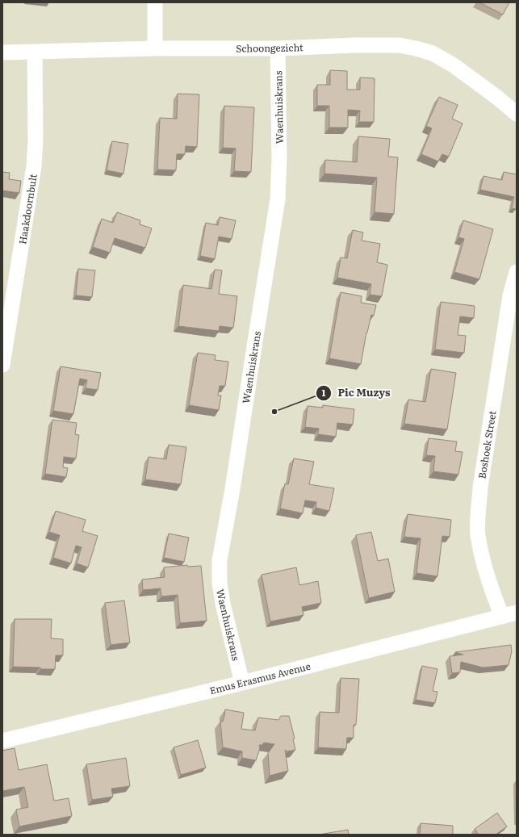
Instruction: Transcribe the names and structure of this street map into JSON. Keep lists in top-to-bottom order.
{
  "streets": {
    "street": [
      "Schoongezicht",
      "Waenhuiskrans",
      "Haakdoornbult",
      "Boshoek Street",
      "Emus Erasmus Avenue"
    ]
  },
  "crossings": [
    ["Schoongezicht", "Waenhuiskrans"],
    ["Schoongezicht", "Haakdoornbult"],
    ["Waenhuiskrans", "Emus Erasmus Avenue"],
    ["Boshoek Street", "Emus Erasmus Avenue"]
  ],
  "places": ["Pic Muzys"]
}
